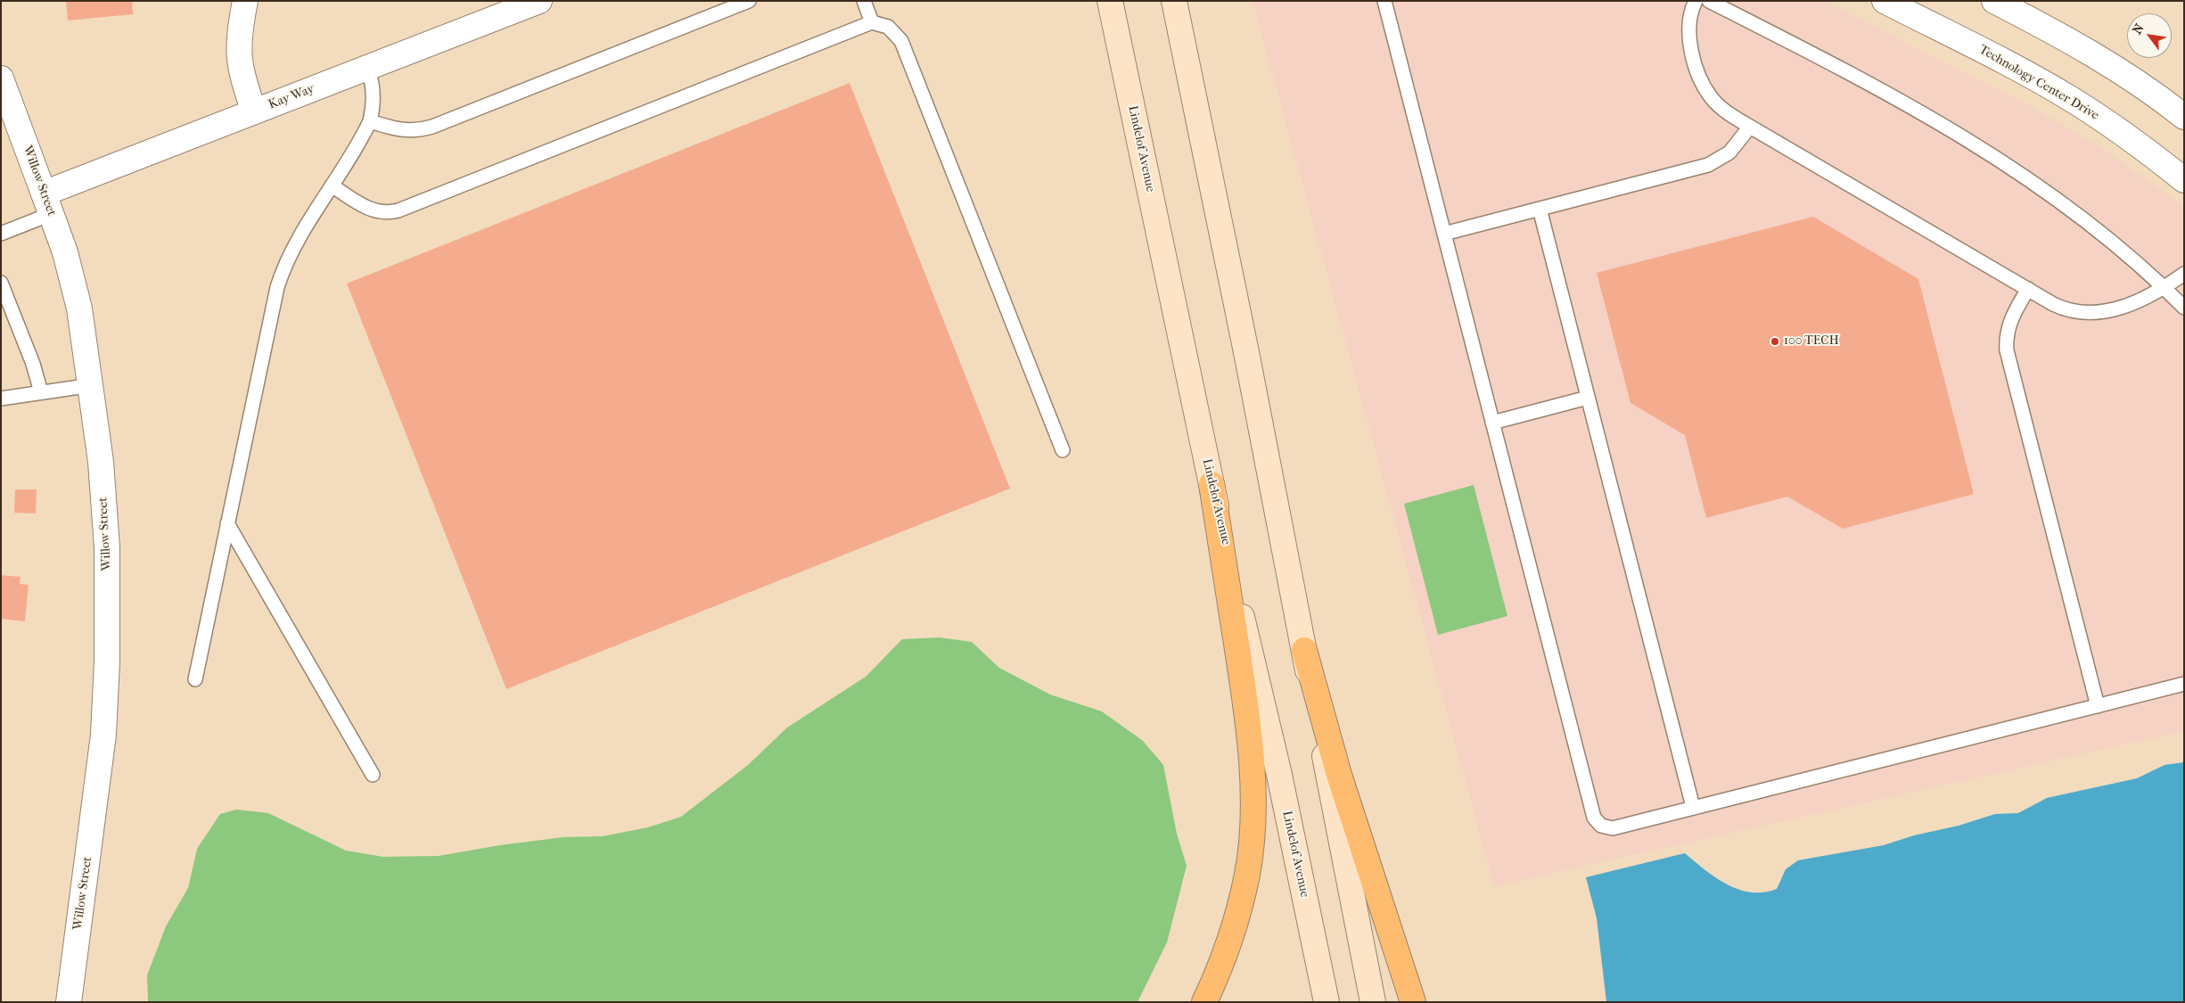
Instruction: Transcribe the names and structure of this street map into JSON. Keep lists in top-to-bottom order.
{
  "streets": {
    "main road": ["Lindelof Avenue"],
    "street": ["Technology Center Drive", "Kay Way", "Willow Street"]
  },
  "crossings": [
    ["Kay Way", "Willow Street"]
  ],
  "places": ["100 TECH"],
  "north": "top left"
}
